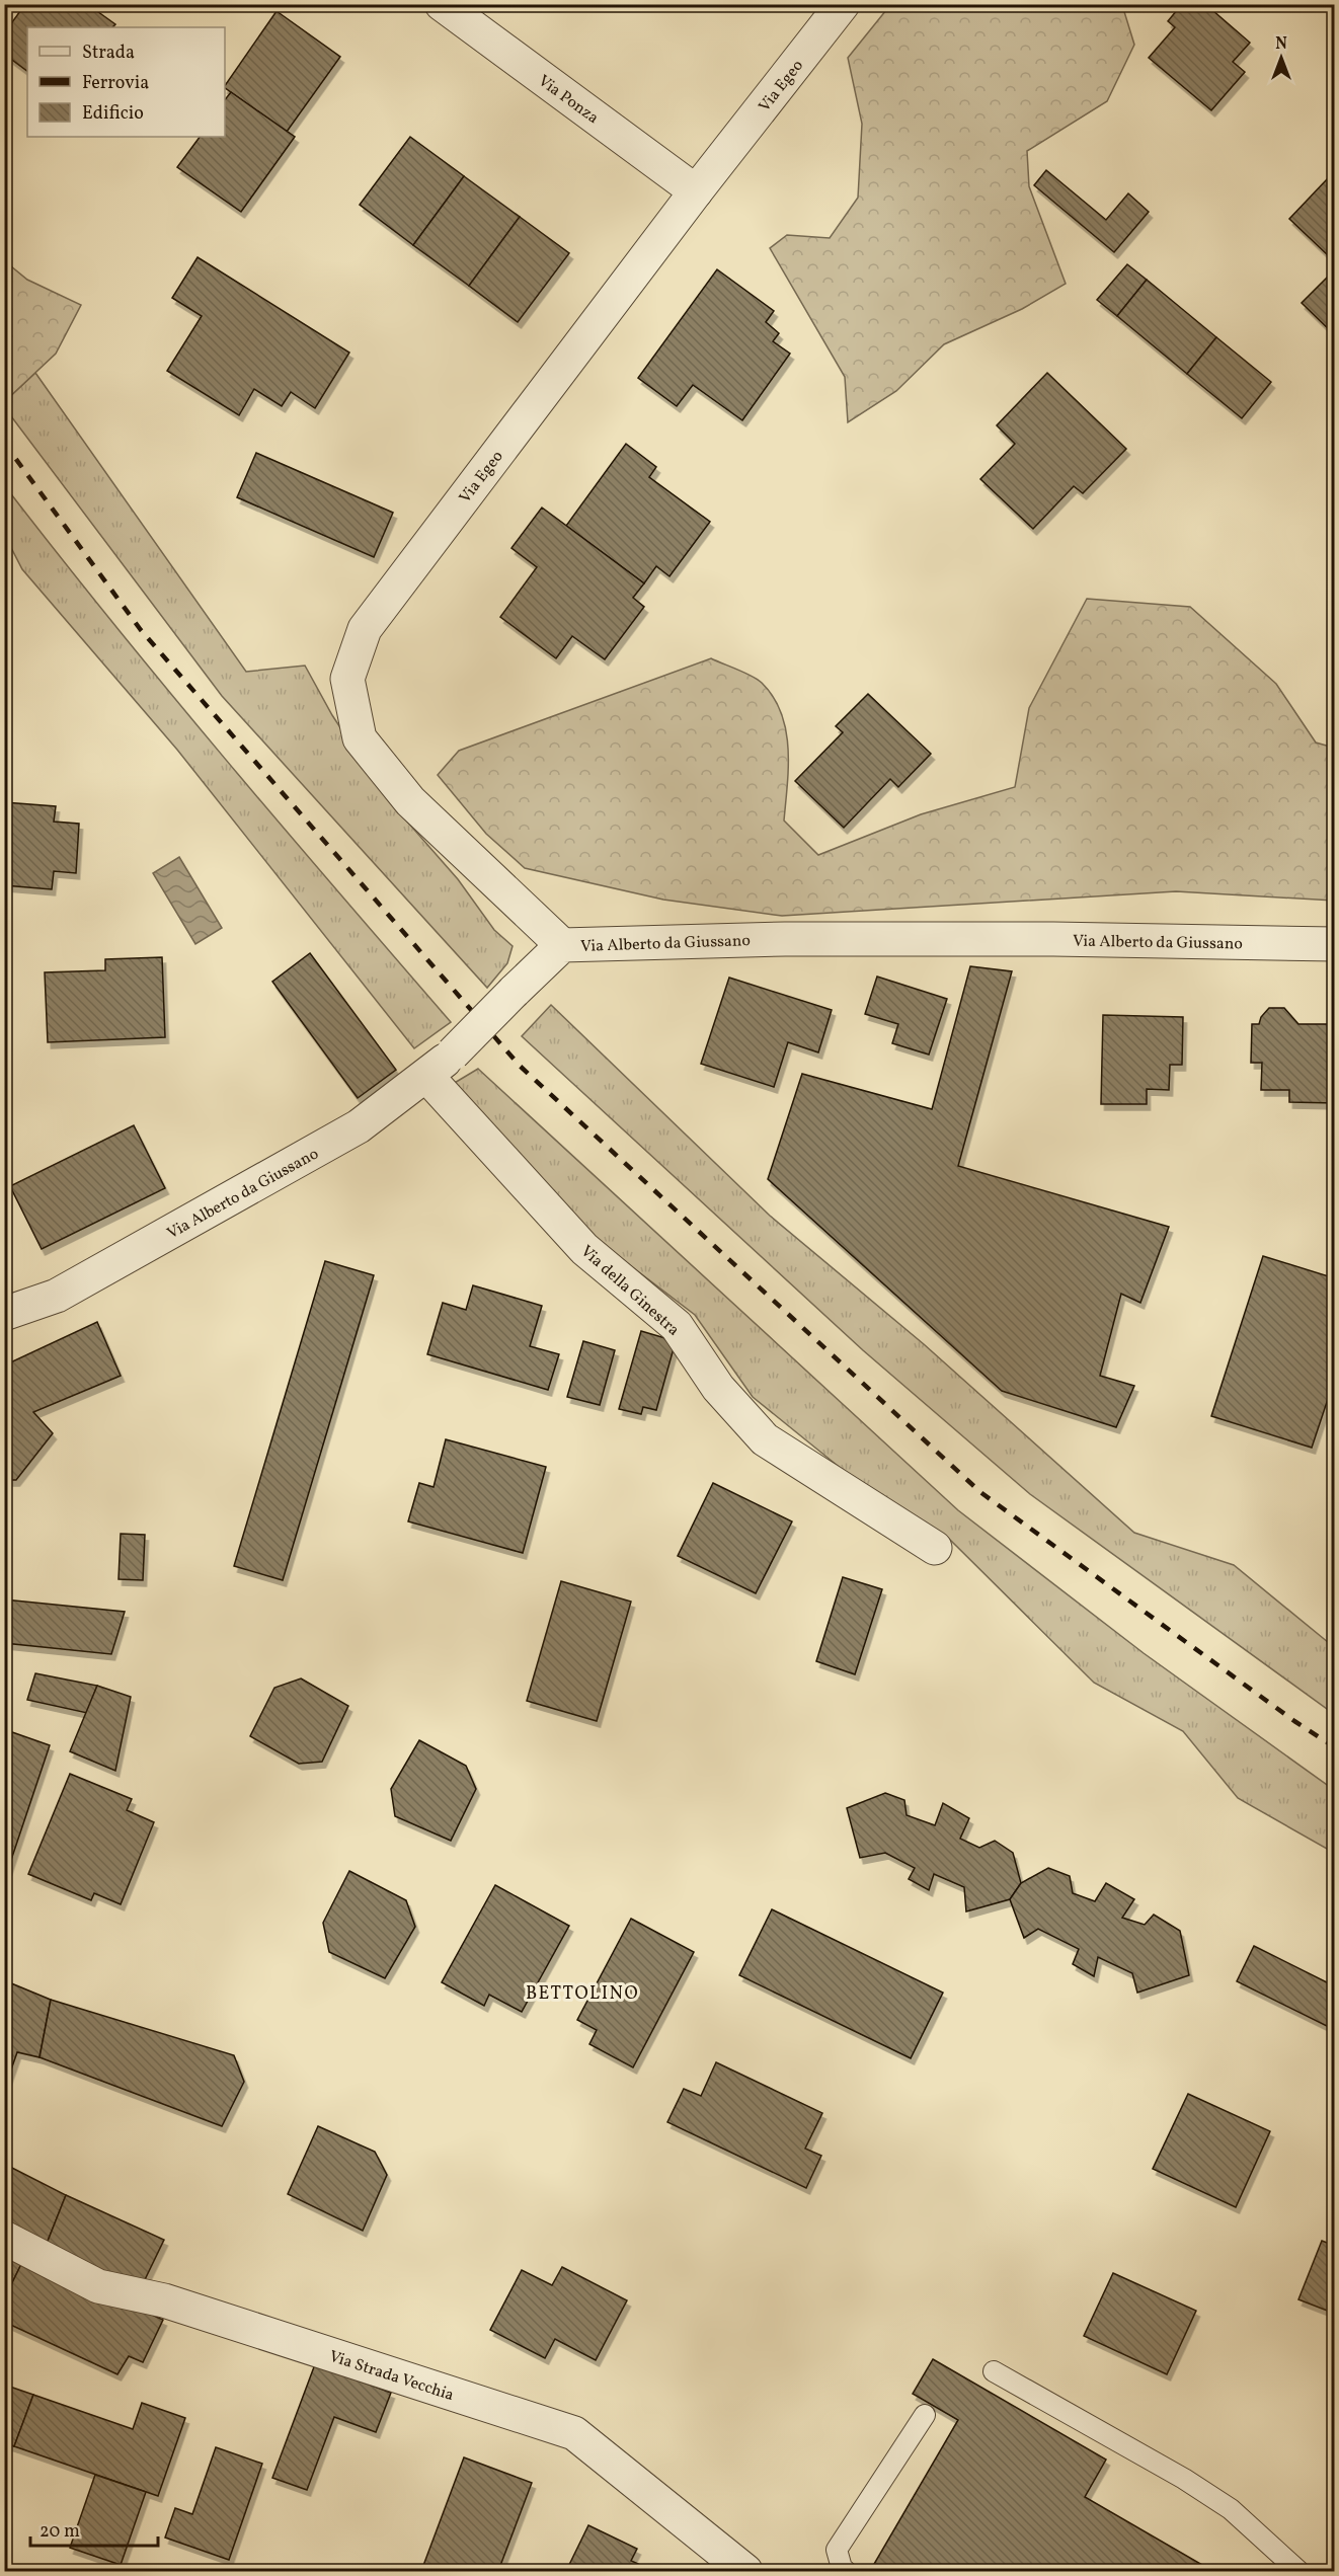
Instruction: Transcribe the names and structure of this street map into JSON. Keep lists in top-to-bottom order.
{
  "streets": {
    "street": [
      "Via Egeo",
      "Via Ponza",
      "Via Alberto da Giussano",
      "Via della Ginestra",
      "Via Strada Vecchia"
    ]
  },
  "crossings": [
    ["Via Egeo", "Via Ponza"],
    ["Via Egeo", "Via Alberto da Giussano"],
    ["Via Alberto da Giussano", "Via della Ginestra"]
  ],
  "districts": ["BETTOLINO"],
  "legend": ["Strada", "Ferrovia", "Edificio"],
  "scale_bar": "20 m",
  "north": "top"
}
